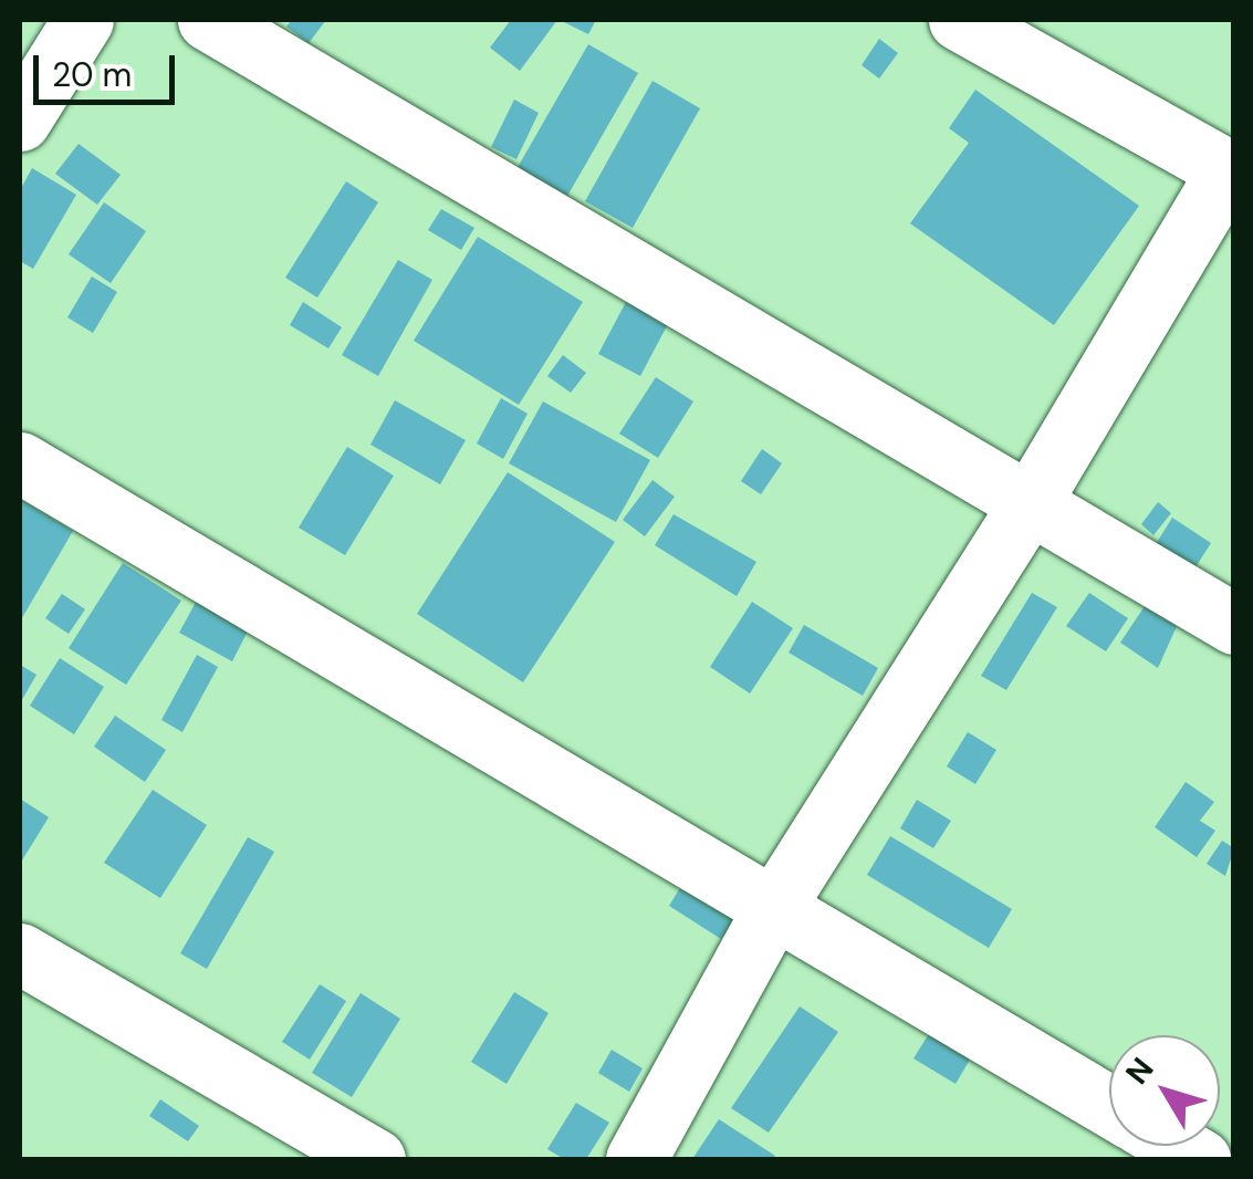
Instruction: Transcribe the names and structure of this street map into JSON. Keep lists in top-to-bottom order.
{
  "scale_bar": "20 m",
  "north": "top left"
}
